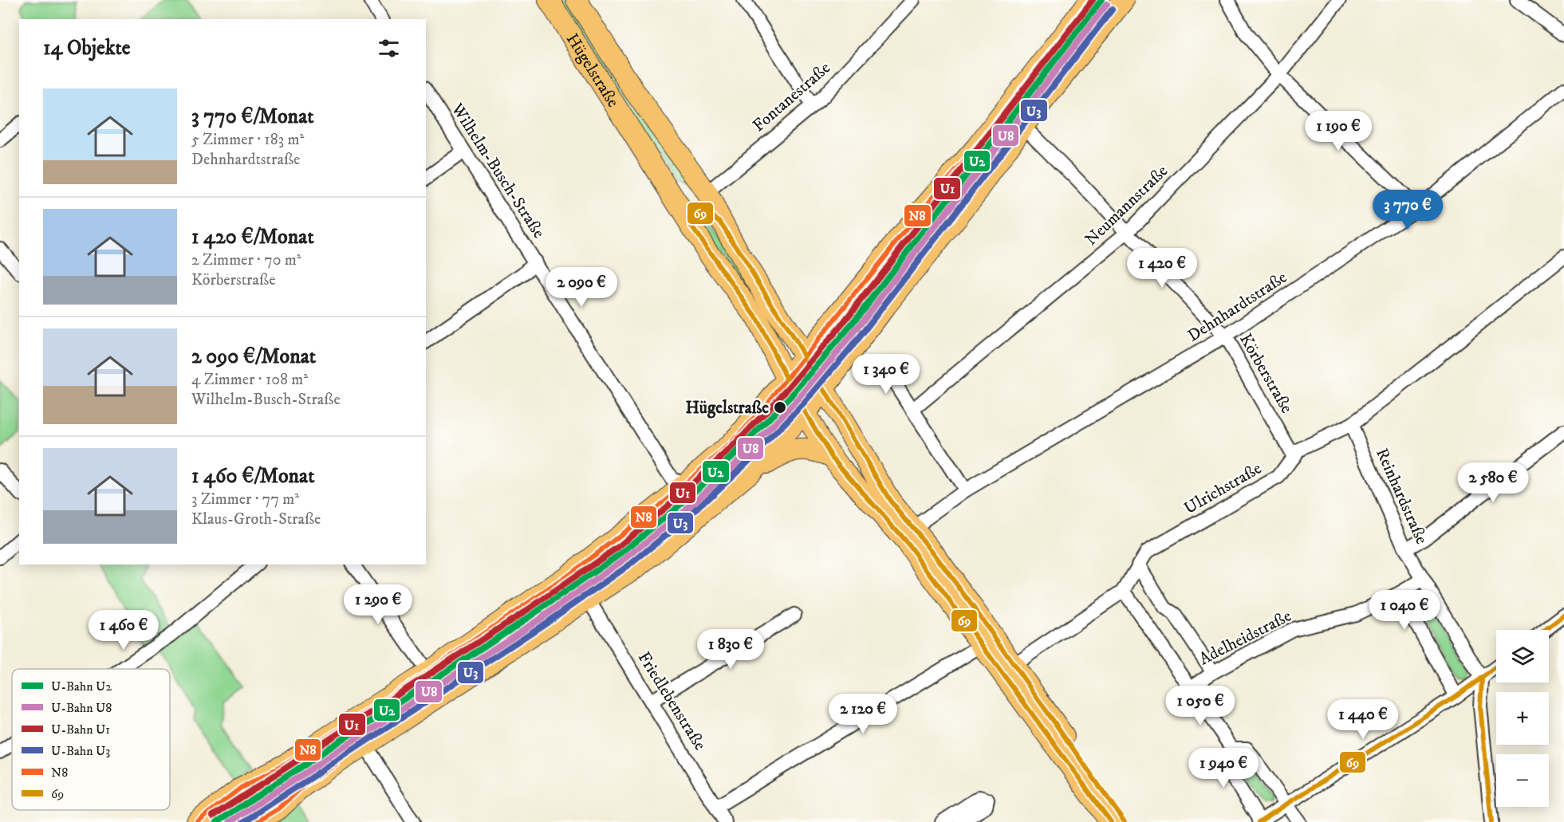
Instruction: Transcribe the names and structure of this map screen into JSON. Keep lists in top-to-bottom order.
{
  "streets": {
    "main road": ["Hügelstraße"],
    "street": [
      "Fontanestraße",
      "Wilhelm-Busch-Straße",
      "Neumannstraße",
      "Dehnhardtstraße",
      "Körberstraße",
      "Ulrichstraße",
      "Reinhardstraße",
      "Adelheidstraße",
      "Friedlebenstraße"
    ]
  },
  "crossings": [
    ["Hügelstraße", "Fontanestraße"],
    ["Hügelstraße", "Dehnhardtstraße"],
    ["Hügelstraße", "Ulrichstraße"],
    ["Neumannstraße", "Körberstraße"],
    ["Dehnhardtstraße", "Körberstraße"],
    ["Körberstraße", "Ulrichstraße"],
    ["Ulrichstraße", "Reinhardstraße"]
  ],
  "places": ["Hügelstraße"],
  "lines": [
    "metro line U2",
    "metro line U1",
    "transit line N8",
    "metro line U8",
    "metro line U3",
    "transit line 69"
  ],
  "legend": [
    "U-Bahn U2",
    "U-Bahn U8",
    "U-Bahn U1",
    "U-Bahn U3",
    "N8",
    "69"
  ],
  "page": {
    "heading": "14 Objekte",
    "list": [
      {
        "name": "3 770 €/Monat",
        "note": "5 Zimmer · 183 m² · Dehnhardtstraße"
      },
      {
        "name": "1 420 €/Monat",
        "note": "2 Zimmer · 70 m² · Körberstraße"
      },
      {
        "name": "2 090 €/Monat",
        "note": "4 Zimmer · 108 m² · Wilhelm-Busch-Straße"
      },
      {
        "name": "1 460 €/Monat",
        "note": "3 Zimmer · 77 m² · Klaus-Groth-Straße"
      }
    ],
    "price": [
      "1 190 €",
      "3 770 €",
      "1 420 €",
      "2 090 €",
      "1 340 €",
      "2 580 €",
      "1 290 €",
      "1 040 €",
      "1 460 €",
      "1 830 €",
      "1 050 €",
      "2 120 €",
      "1 440 €",
      "1 940 €"
    ],
    "map_buttons": ["+", "−"]
  }
}
